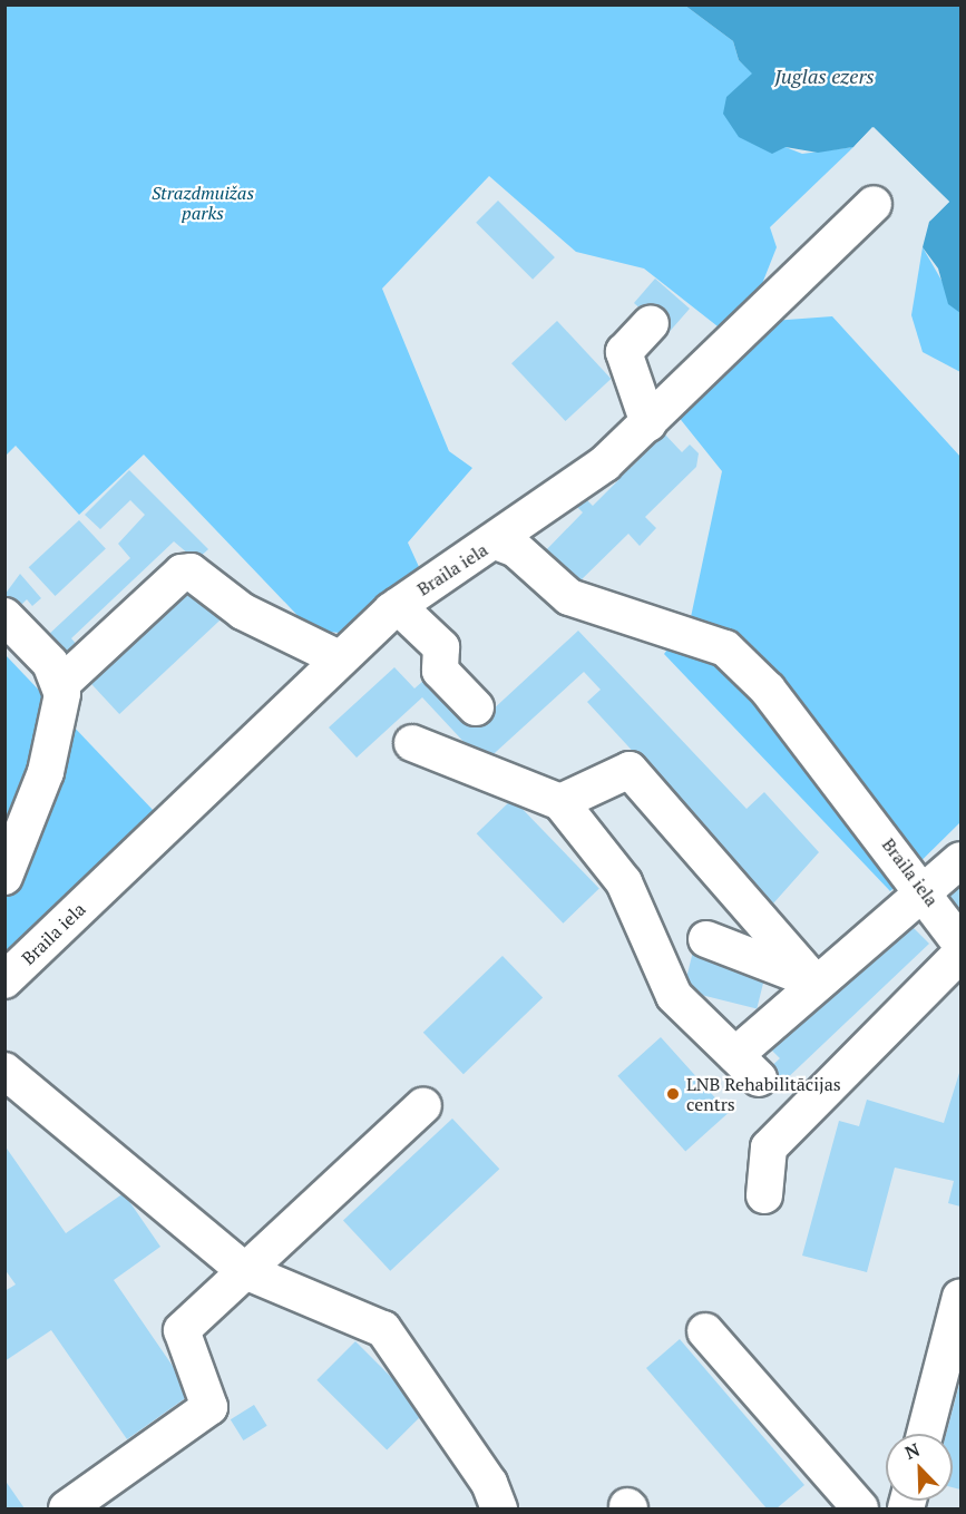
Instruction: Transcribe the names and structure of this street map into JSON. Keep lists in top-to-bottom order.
{
  "streets": {
    "street": ["Braila iela"]
  },
  "water": ["Juglas ezers"],
  "parks": ["Strazdmuižas parks"],
  "places": ["LNB Rehabilitācijas centrs"],
  "north": "top left"
}
